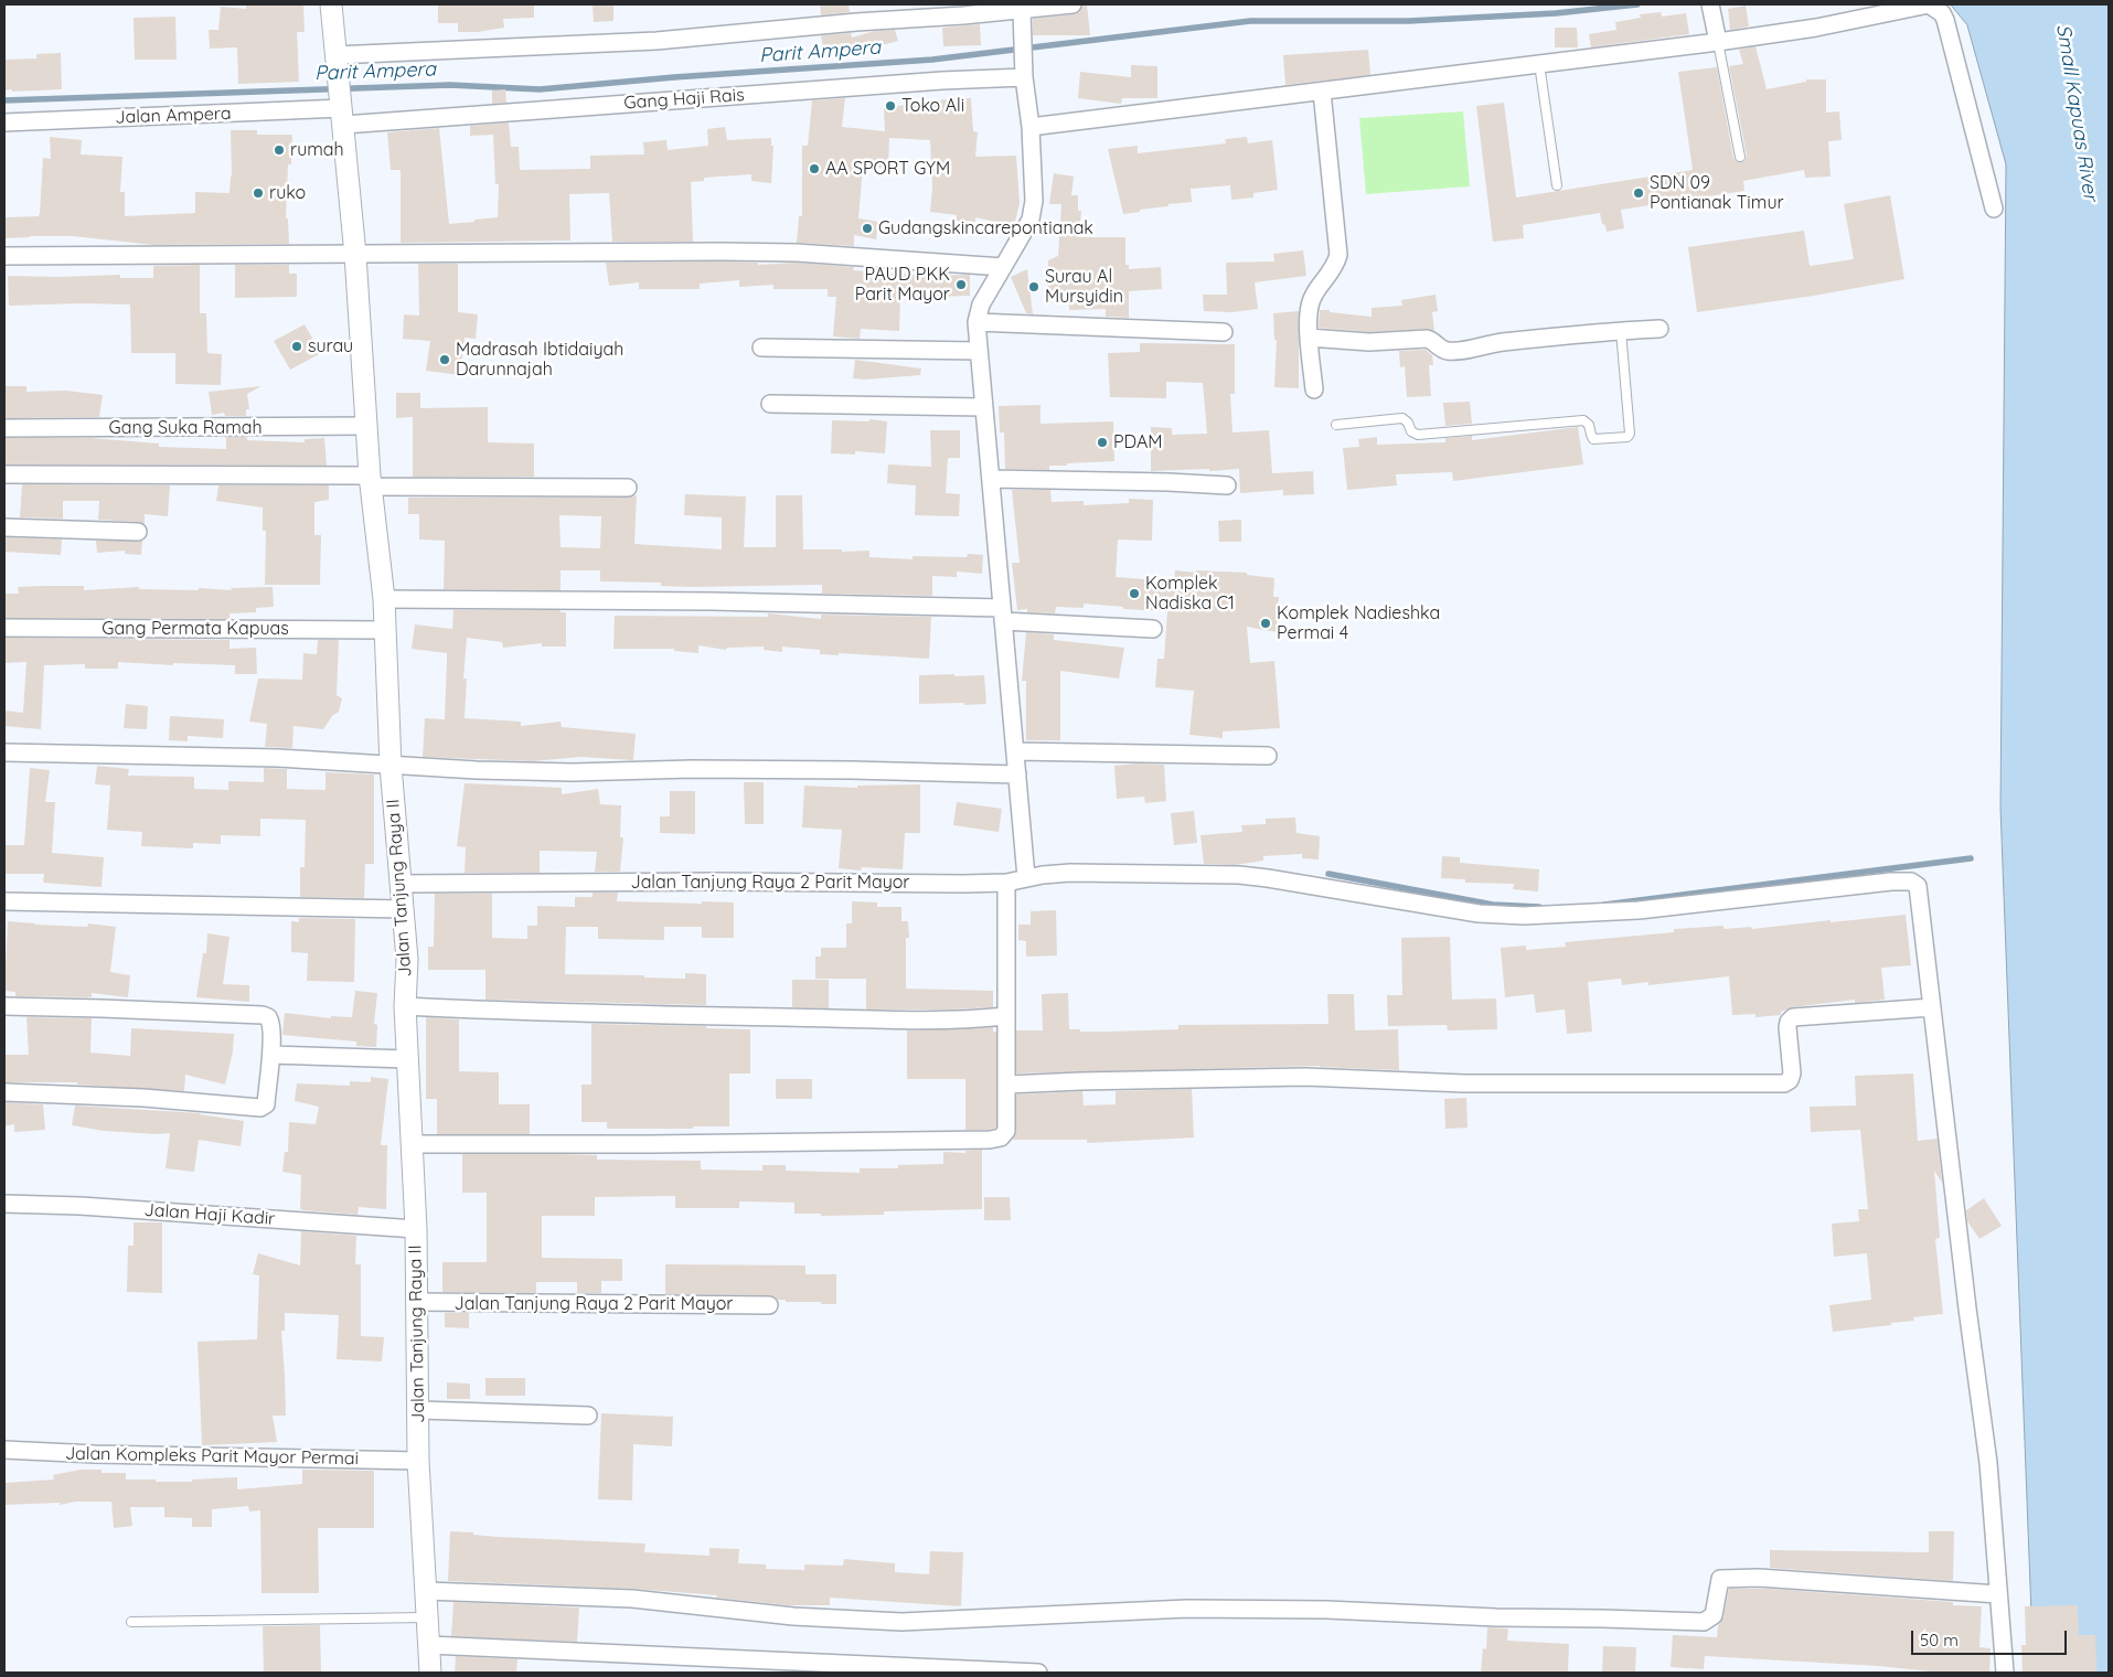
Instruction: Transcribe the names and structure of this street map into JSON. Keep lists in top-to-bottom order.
{
  "streets": {
    "street": [
      "Gang Haji Rais",
      "Jalan Ampera",
      "Gang Suka Ramah",
      "Gang Permata Kapuas",
      "Jalan Tanjung Raya 2 Parit Mayor",
      "Jalan Tanjung Raya II",
      "Jalan Haji Kadir",
      "Jalan Kompleks Parit Mayor Permai"
    ]
  },
  "crossings": [
    ["Gang Haji Rais", "Jalan Ampera"],
    ["Gang Haji Rais", "Jalan Tanjung Raya II"],
    ["Jalan Ampera", "Jalan Tanjung Raya II"],
    ["Gang Suka Ramah", "Jalan Tanjung Raya II"],
    ["Gang Permata Kapuas", "Jalan Tanjung Raya II"],
    ["Jalan Tanjung Raya 2 Parit Mayor", "Jalan Tanjung Raya II"],
    ["Jalan Tanjung Raya II", "Jalan Haji Kadir"],
    ["Jalan Tanjung Raya II", "Jalan Kompleks Parit Mayor Permai"]
  ],
  "water": ["Parit Ampera", "Small Kapuas River"],
  "places": [
    "Toko Ali",
    "rumah",
    "AA SPORT GYM",
    "ruko",
    "SDN 09 Pontianak Timur",
    "Gudangskincarepontianak",
    "PAUD PKK Parit Mayor",
    "Surau Al Mursyidin",
    "surau",
    "Madrasah Ibtidaiyah Darunnajah",
    "PDAM",
    "Komplek Nadiska C1",
    "Komplek Nadieshka Permai 4"
  ],
  "scale_bar": "50 m"
}
